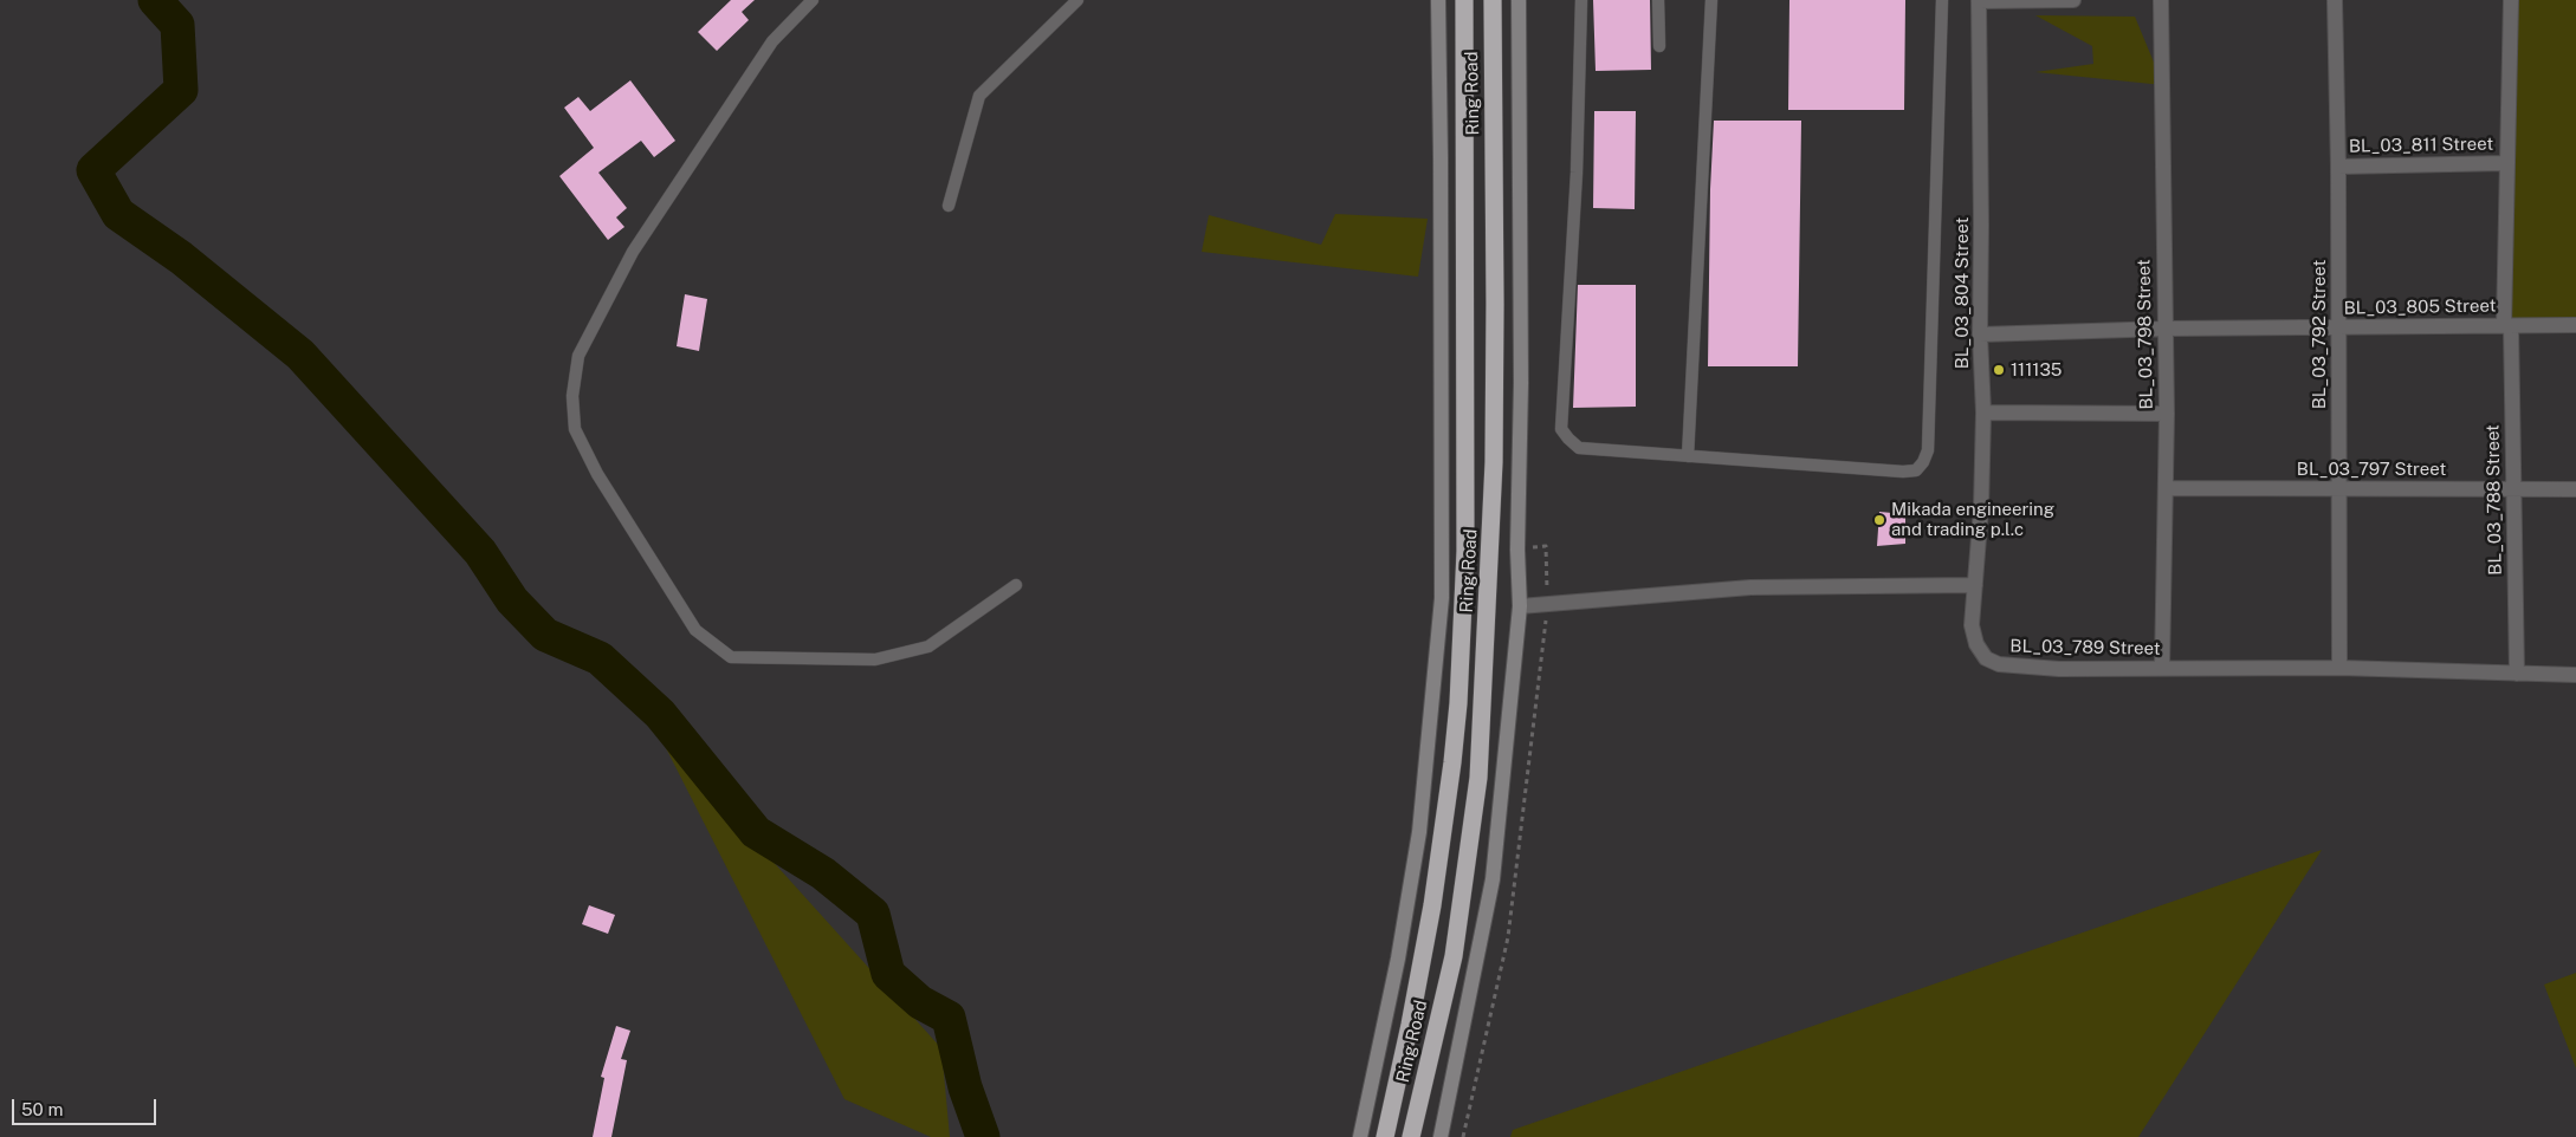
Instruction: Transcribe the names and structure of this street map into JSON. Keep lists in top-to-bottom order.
{
  "streets": {
    "highway": ["Ring Road"],
    "street": [
      "BL_03_811 Street",
      "BL_03_804 Street",
      "BL_03_805 Street",
      "BL_03_798 Street",
      "BL_03_792 Street",
      "BL_03_797 Street",
      "BL_03_788 Street",
      "BL_03_789 Street"
    ]
  },
  "crossings": [
    ["BL_03_811 Street", "BL_03_792 Street"],
    ["BL_03_811 Street", "BL_03_788 Street"],
    ["BL_03_804 Street", "BL_03_805 Street"],
    ["BL_03_804 Street", "BL_03_789 Street"],
    ["BL_03_805 Street", "BL_03_798 Street"],
    ["BL_03_805 Street", "BL_03_792 Street"],
    ["BL_03_805 Street", "BL_03_788 Street"],
    ["BL_03_798 Street", "BL_03_797 Street"],
    ["BL_03_798 Street", "BL_03_789 Street"],
    ["BL_03_792 Street", "BL_03_797 Street"],
    ["BL_03_792 Street", "BL_03_789 Street"],
    ["BL_03_797 Street", "BL_03_788 Street"],
    ["BL_03_788 Street", "BL_03_789 Street"]
  ],
  "places": ["111135", "Mikada engineering and trading p.l.c"],
  "scale_bar": "50 m"
}
